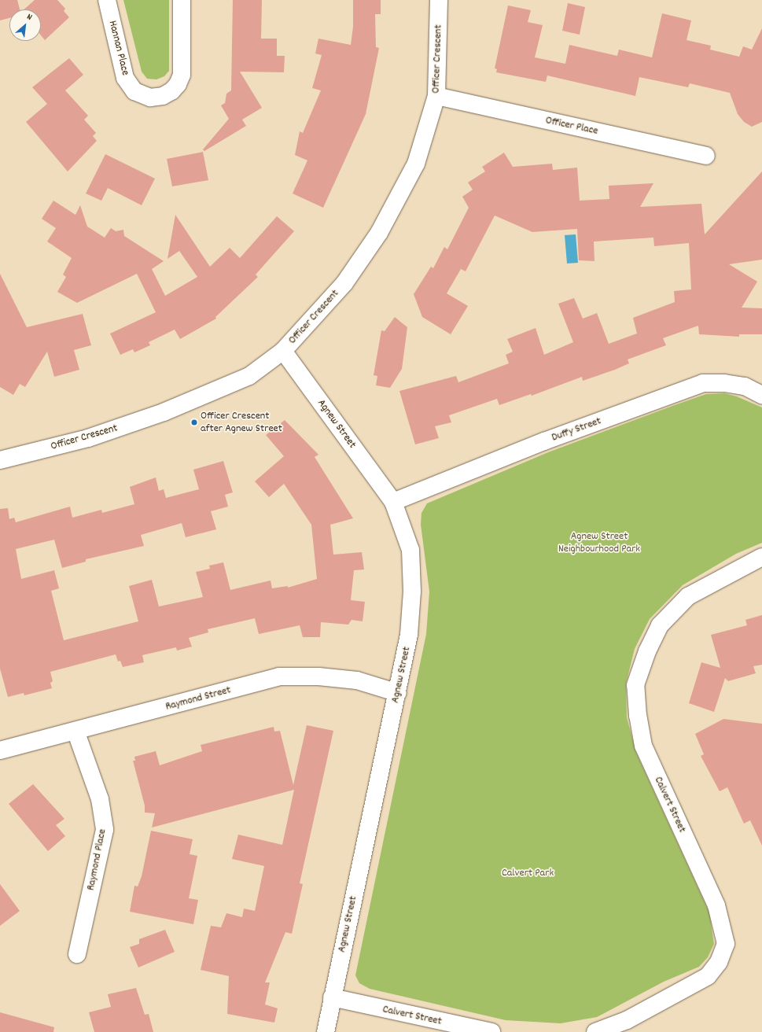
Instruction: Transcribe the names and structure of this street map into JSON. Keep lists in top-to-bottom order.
{
  "streets": {
    "street": [
      "Hannan Place",
      "Officer Crescent",
      "Officer Place",
      "Agnew Street",
      "Duffy Street",
      "Raymond Street",
      "Calvert Street",
      "Raymond Place"
    ]
  },
  "crossings": [
    ["Officer Crescent", "Officer Place"],
    ["Officer Crescent", "Agnew Street"],
    ["Agnew Street", "Duffy Street"],
    ["Agnew Street", "Raymond Street"],
    ["Agnew Street", "Calvert Street"],
    ["Raymond Street", "Raymond Place"]
  ],
  "parks": ["Agnew Street Neighbourhood Park", "Calvert Park"],
  "places": ["Officer Crescent after Agnew Street"],
  "north": "top right"
}
